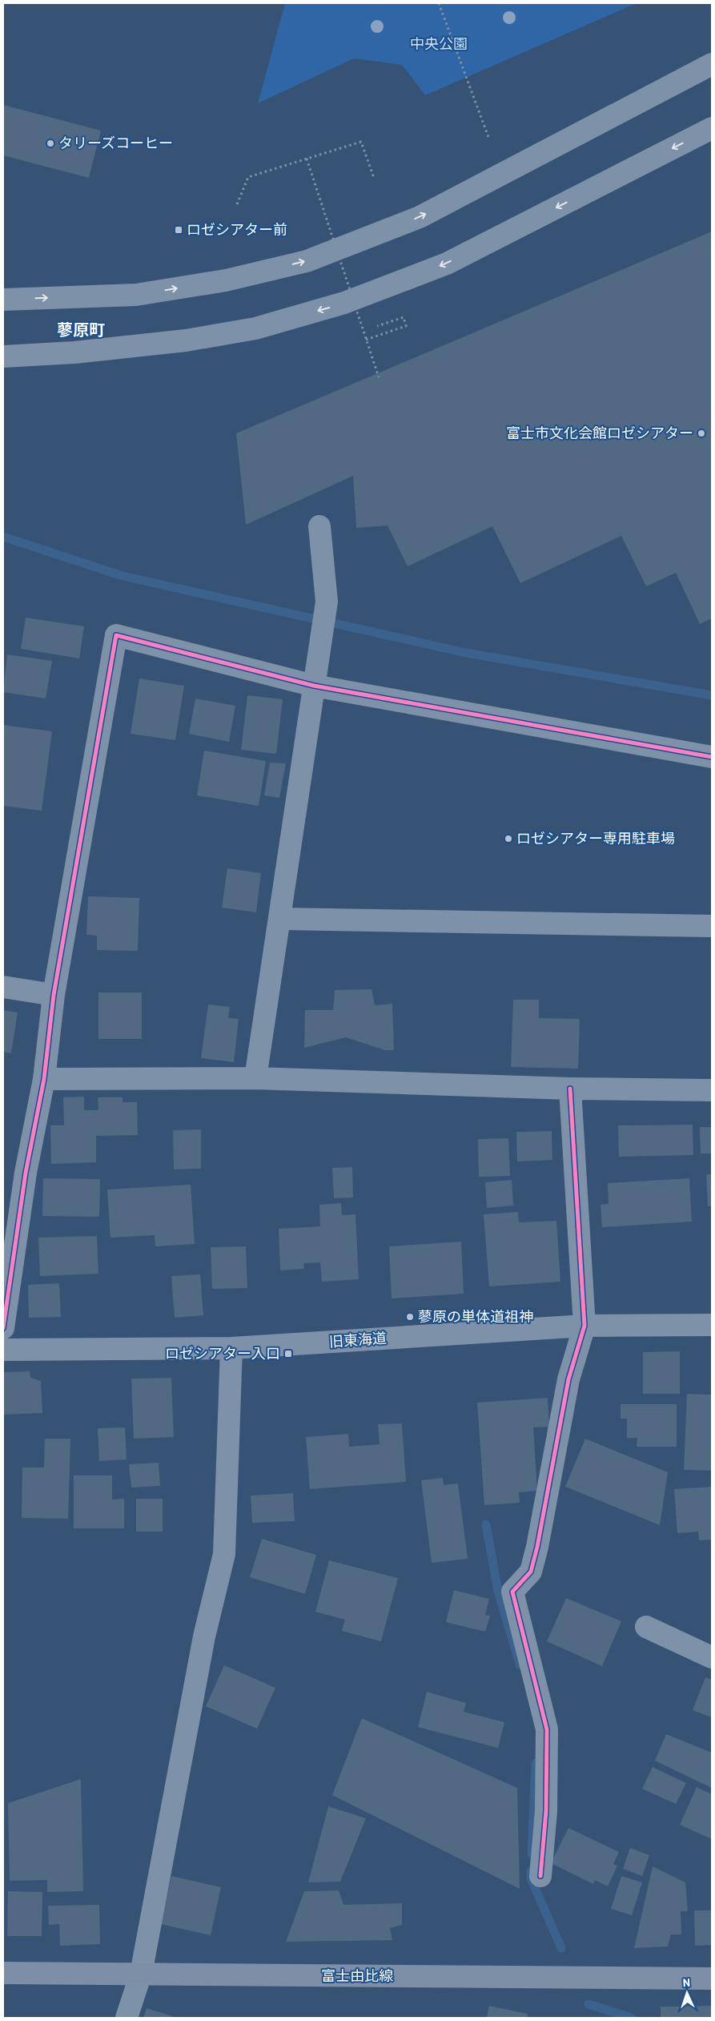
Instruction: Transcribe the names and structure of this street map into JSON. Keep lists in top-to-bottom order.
{
  "streets": {
    "main road": ["富士由比線"],
    "street": ["旧東海道"]
  },
  "districts": ["蓼原町"],
  "parks": ["中央公園"],
  "places": {
    "other": [
      "タリーズコーヒー",
      "富士市文化会館ロゼシアター",
      "ロゼシアター専用駐車場",
      "蓼原の単体道祖神"
    ],
    "transit": ["ロゼシアター前", "ロゼシアター入口"]
  },
  "north": "top"
}
